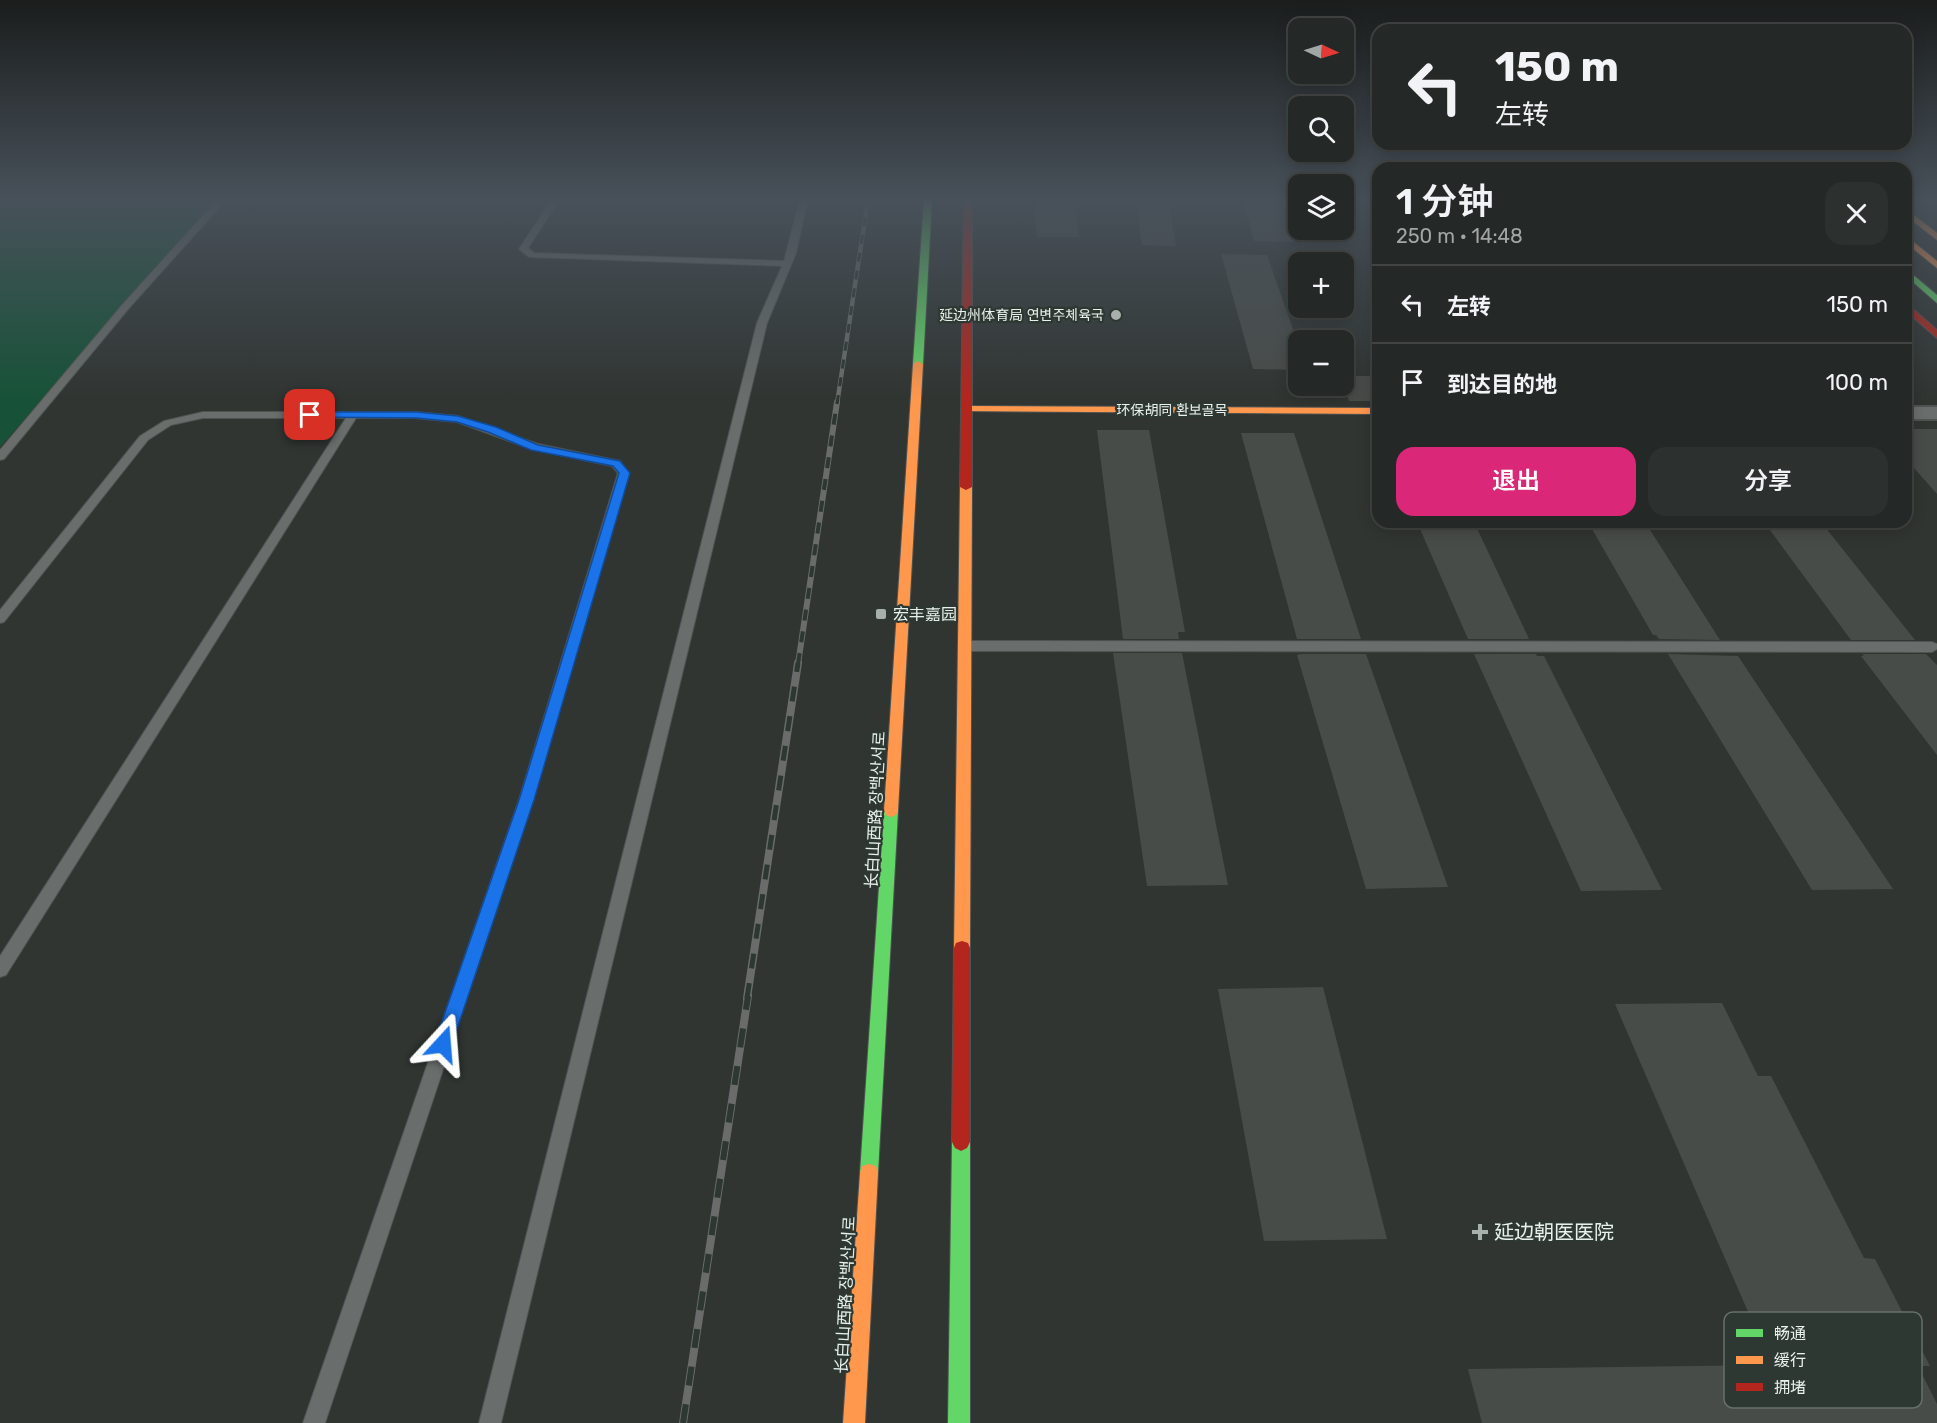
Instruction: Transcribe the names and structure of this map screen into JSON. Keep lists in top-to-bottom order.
{
  "streets": {
    "main road": ["环保胡同 환보골목", "长白山西路 장백산서로"]
  },
  "places": {
    "other": ["延边州体育局 연변주체육국"],
    "transit": ["宏丰嘉园"],
    "health": ["延边朝医医院"]
  },
  "legend": ["畅通", "缓行", "拥堵"],
  "north": "right",
  "page": {
    "map_buttons": ["+", "−"],
    "turn": ["150 m", "左转"],
    "heading": ["1 分钟", "250 m · 14:48"],
    "list": [
      {
        "name": "左转",
        "value": "150 m"
      },
      {
        "name": "到达目的地",
        "value": "100 m"
      }
    ],
    "buttons": ["退出", "分享"]
  }
}
